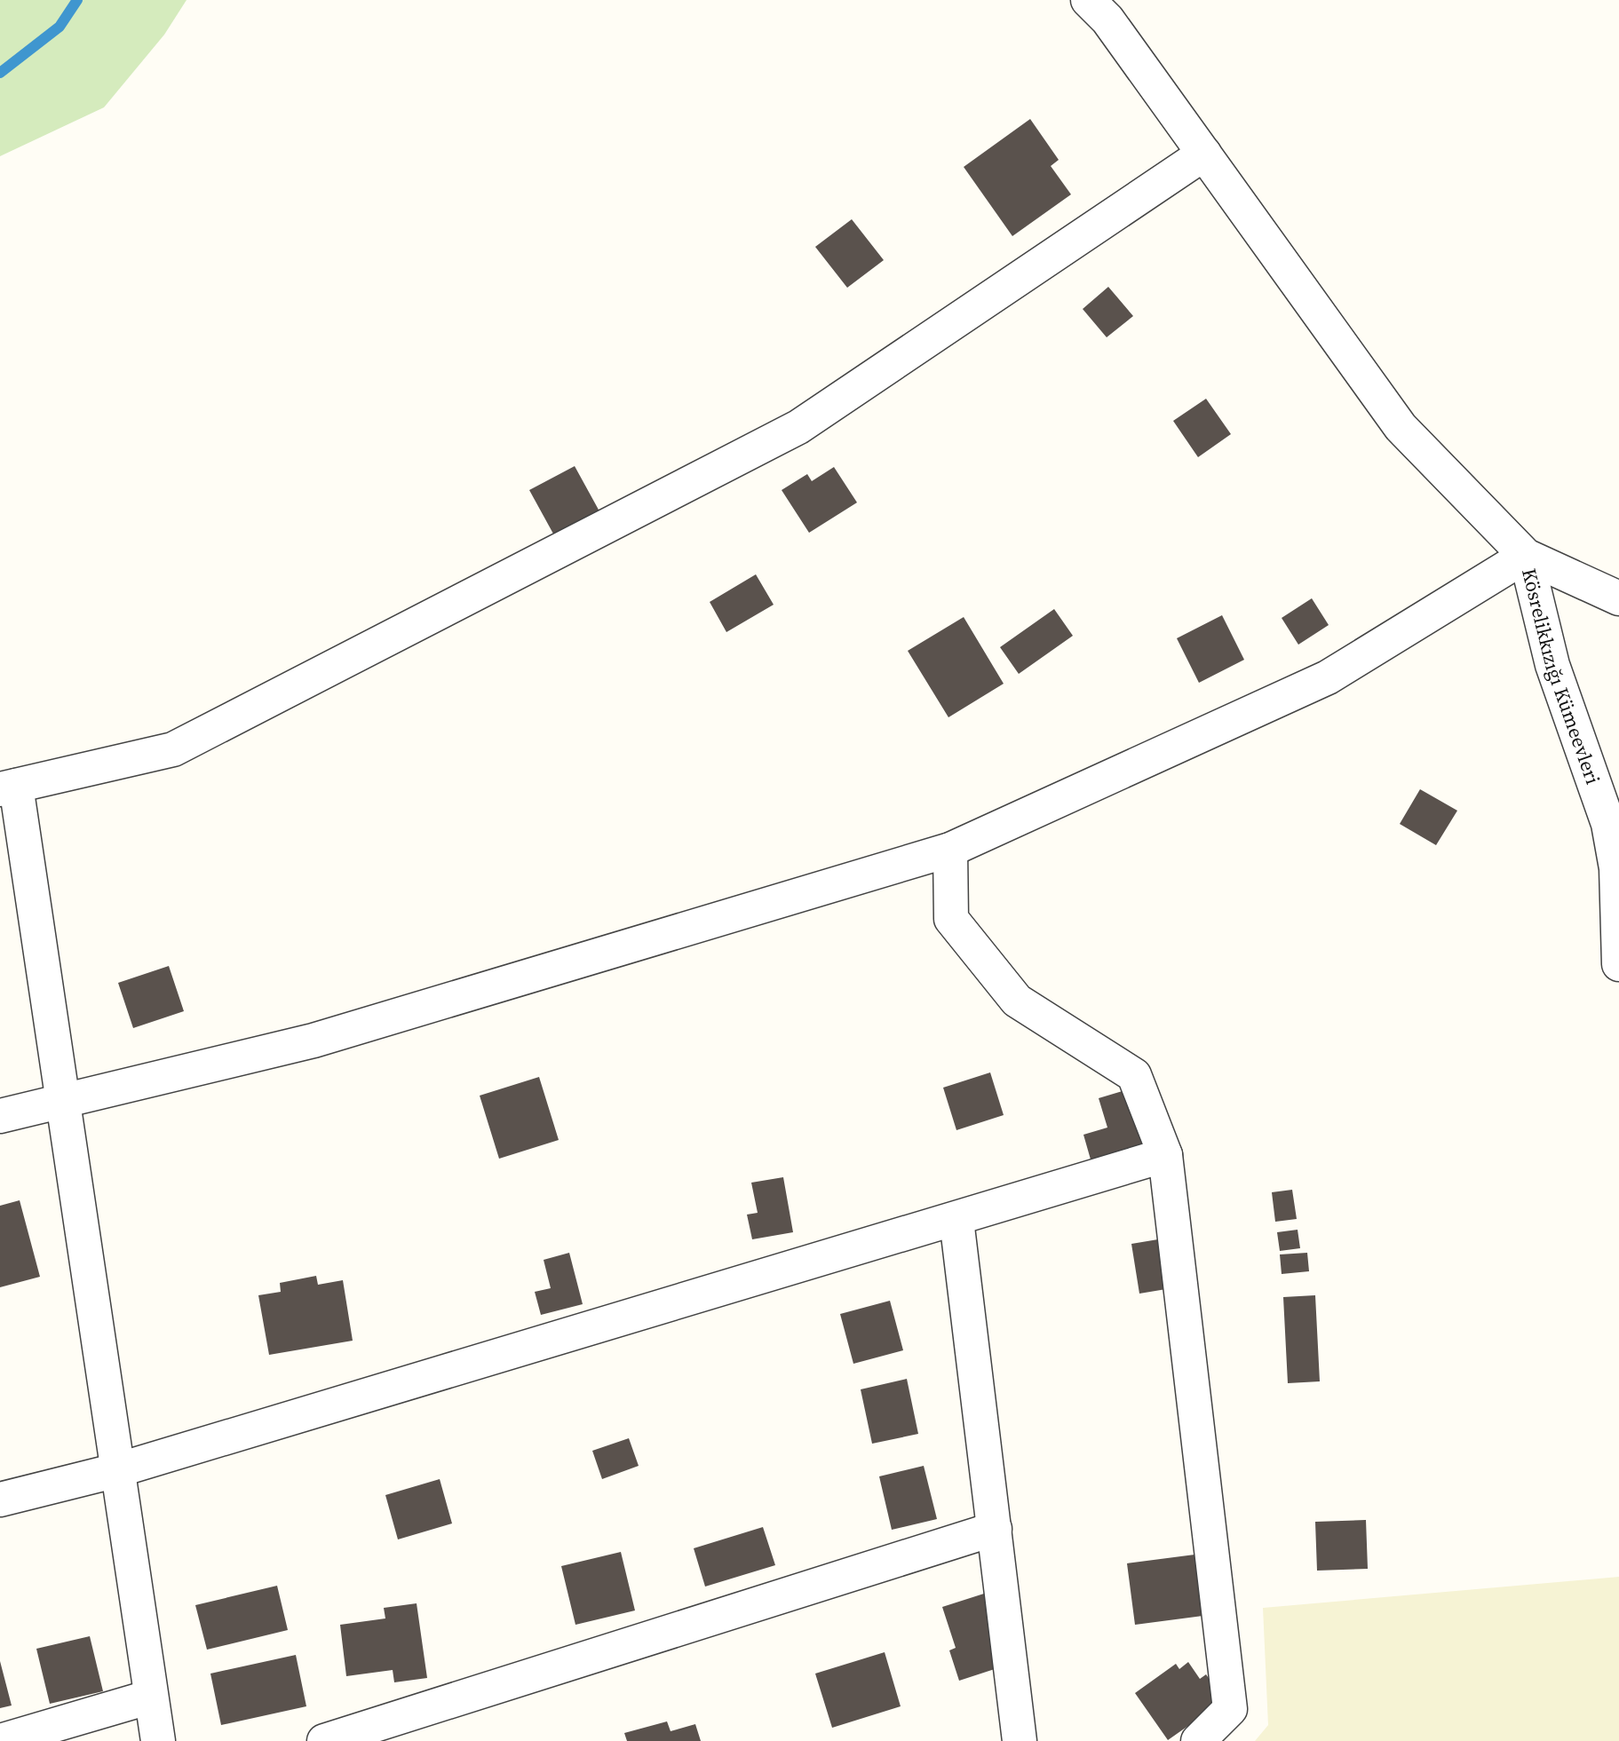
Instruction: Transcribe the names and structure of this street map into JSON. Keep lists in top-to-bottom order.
{
  "streets": {
    "street": ["Kösrelikkızığı Kümeevleri"]
  }
}
